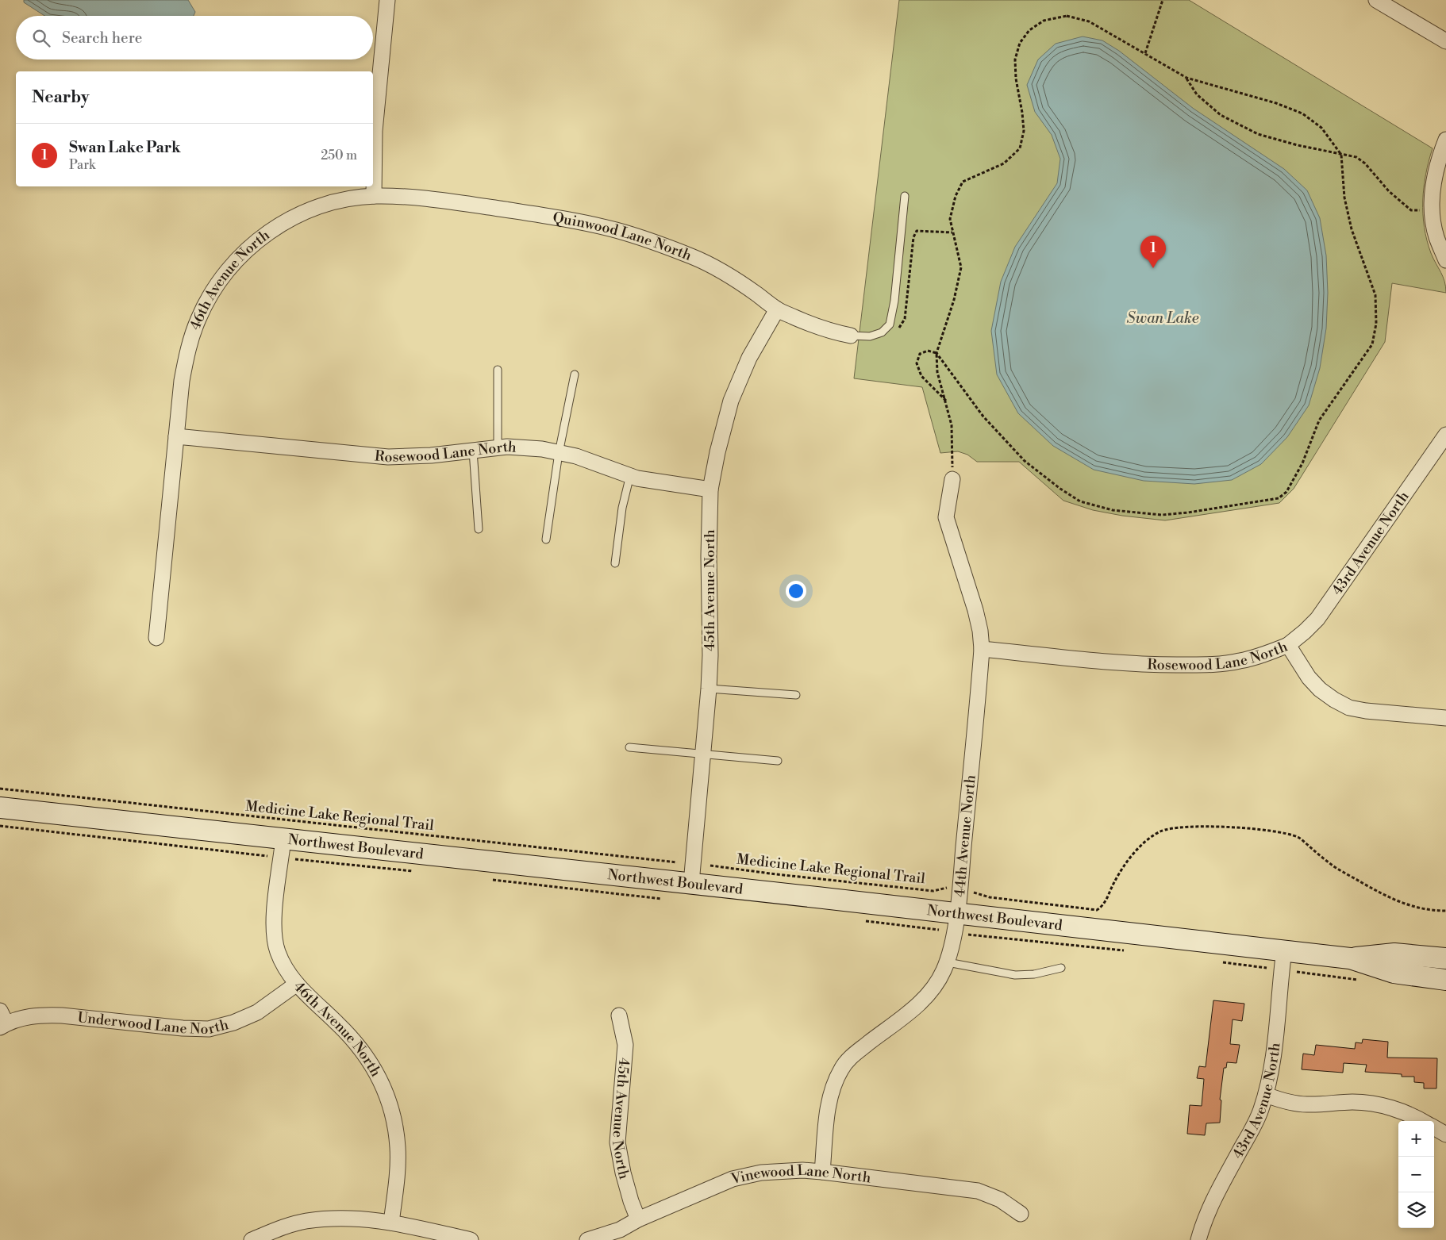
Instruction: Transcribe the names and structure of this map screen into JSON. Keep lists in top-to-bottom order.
{
  "streets": {
    "main road": ["Northwest Boulevard"],
    "street": [
      "Quinwood Lane North",
      "46th Avenue North",
      "Rosewood Lane North",
      "43rd Avenue North",
      "45th Avenue North",
      "44th Avenue North",
      "Underwood Lane North",
      "Vinewood Lane North"
    ],
    "path": ["Medicine Lake Regional Trail"]
  },
  "crossings": [
    ["Quinwood Lane North", "46th Avenue North"],
    ["Quinwood Lane North", "45th Avenue North"],
    ["46th Avenue North", "Rosewood Lane North"],
    ["46th Avenue North", "Northwest Boulevard"],
    ["46th Avenue North", "Underwood Lane North"],
    ["Rosewood Lane North", "43rd Avenue North"],
    ["Rosewood Lane North", "45th Avenue North"],
    ["Rosewood Lane North", "44th Avenue North"],
    ["43rd Avenue North", "Northwest Boulevard"],
    ["45th Avenue North", "Northwest Boulevard"],
    ["45th Avenue North", "Vinewood Lane North"],
    ["44th Avenue North", "Northwest Boulevard"],
    ["44th Avenue North", "Vinewood Lane North"]
  ],
  "water": ["Swan Lake"],
  "page": {
    "search": "Search here",
    "heading": "Nearby",
    "list": [
      {
        "mark": "1",
        "name": "Swan Lake Park",
        "note": "Park",
        "value": "250 m"
      }
    ],
    "pins": "1",
    "map_buttons": ["+", "−"]
  }
}
